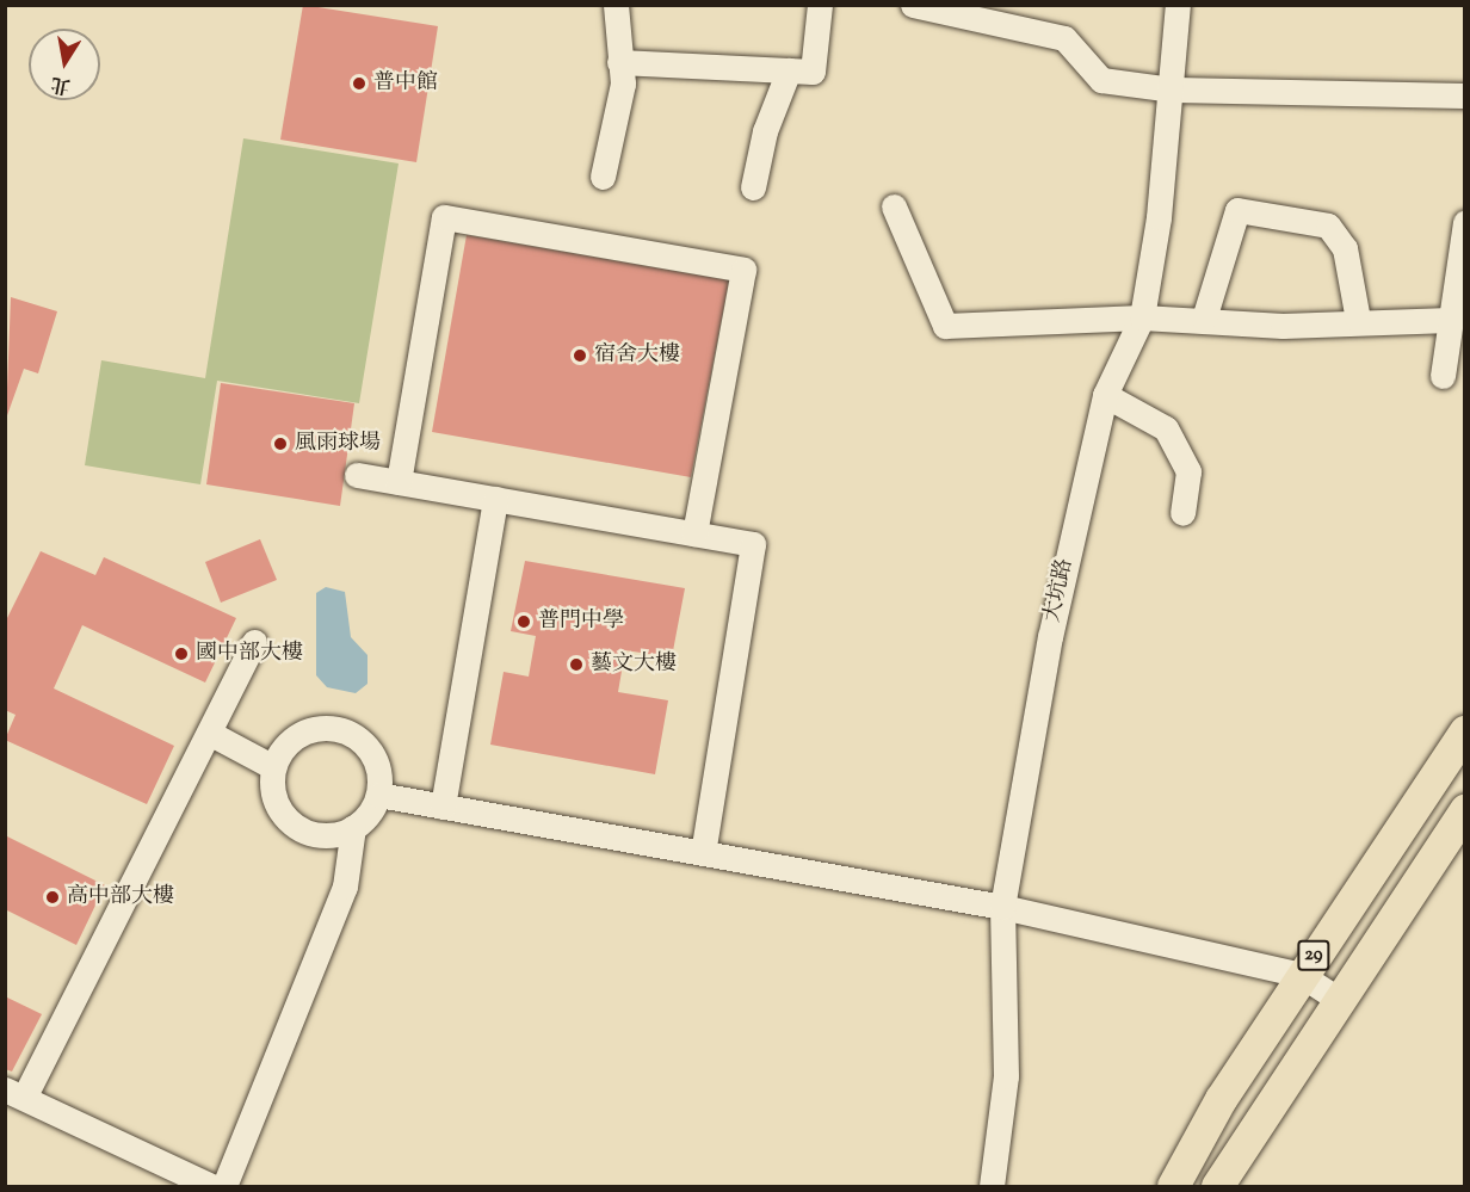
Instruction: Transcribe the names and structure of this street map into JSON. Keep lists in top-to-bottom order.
{
  "streets": {
    "main road": ["29"],
    "street": ["大坑路"]
  },
  "places": [
    "普中館",
    "宿舍大樓",
    "風雨球場",
    "普門中學",
    "國中部大樓",
    "藝文大樓",
    "高中部大樓"
  ],
  "north": "bottom"
}
